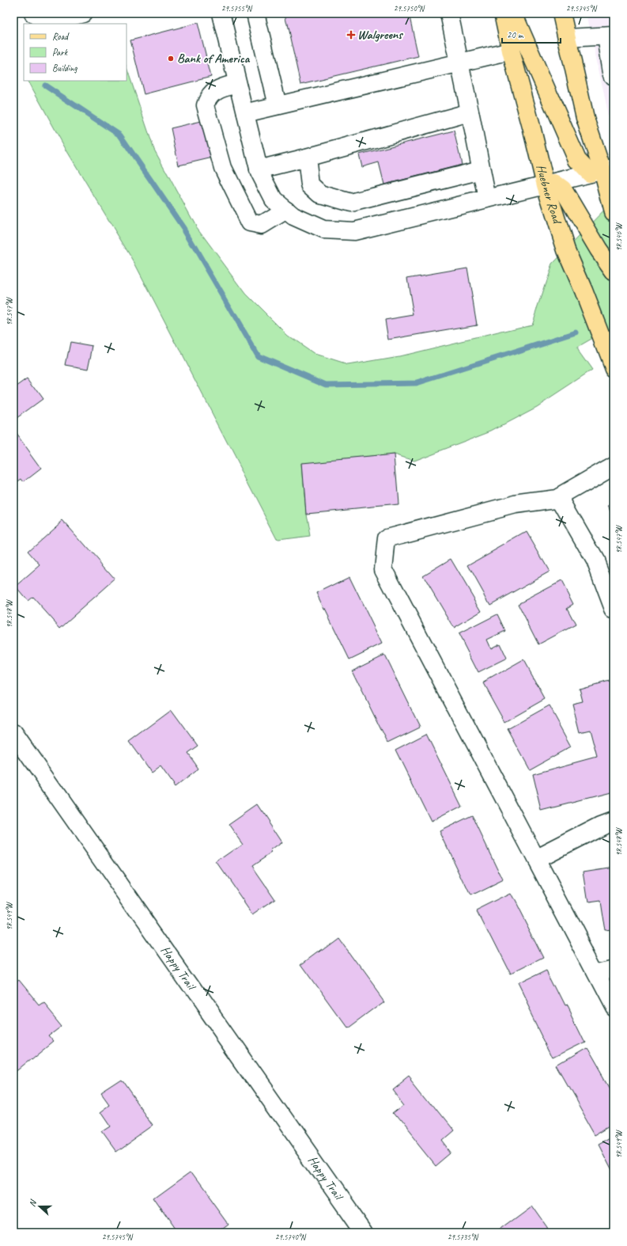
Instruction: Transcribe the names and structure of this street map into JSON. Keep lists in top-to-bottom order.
{
  "streets": {
    "main road": ["Huebner Road"],
    "street": ["Happy Trail"]
  },
  "places": {
    "health": ["Walgreens"],
    "other": ["Bank of America"]
  },
  "legend": ["Road", "Park", "Building"],
  "scale_bar": "20 m",
  "north": "left",
  "coordinates": [
    "29.5755°N",
    "29.5750°N",
    "29.5745°N",
    "98.546°W",
    "98.547°W",
    "98.548°W",
    "98.549°W",
    "29.5740°N",
    "29.5735°N"
  ]
}
